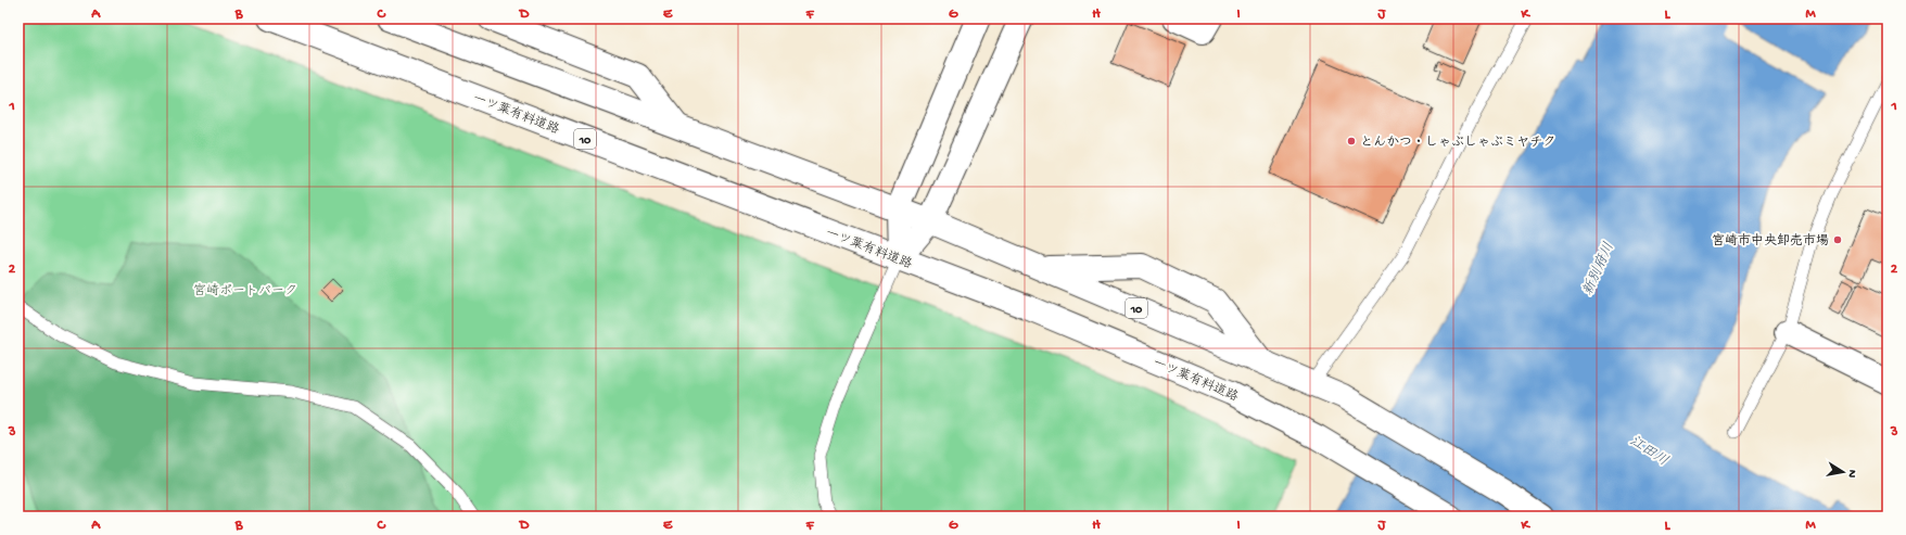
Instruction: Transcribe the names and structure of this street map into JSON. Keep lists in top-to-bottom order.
{
  "streets": {
    "main road": ["一ツ葉有料道路", "10"]
  },
  "water": ["新別府川", "江田川"],
  "parks": ["宮崎ポートパーク"],
  "places": ["とんかつ・しゃぶしゃぶミヤチク", "宮崎市中央卸売市場"],
  "north": "right",
  "grid": {
    "columns": [
      "A",
      "B",
      "C",
      "D",
      "E",
      "F",
      "G",
      "H",
      "I",
      "J",
      "K",
      "L",
      "M"
    ],
    "rows": ["1", "2", "3"]
  }
}
